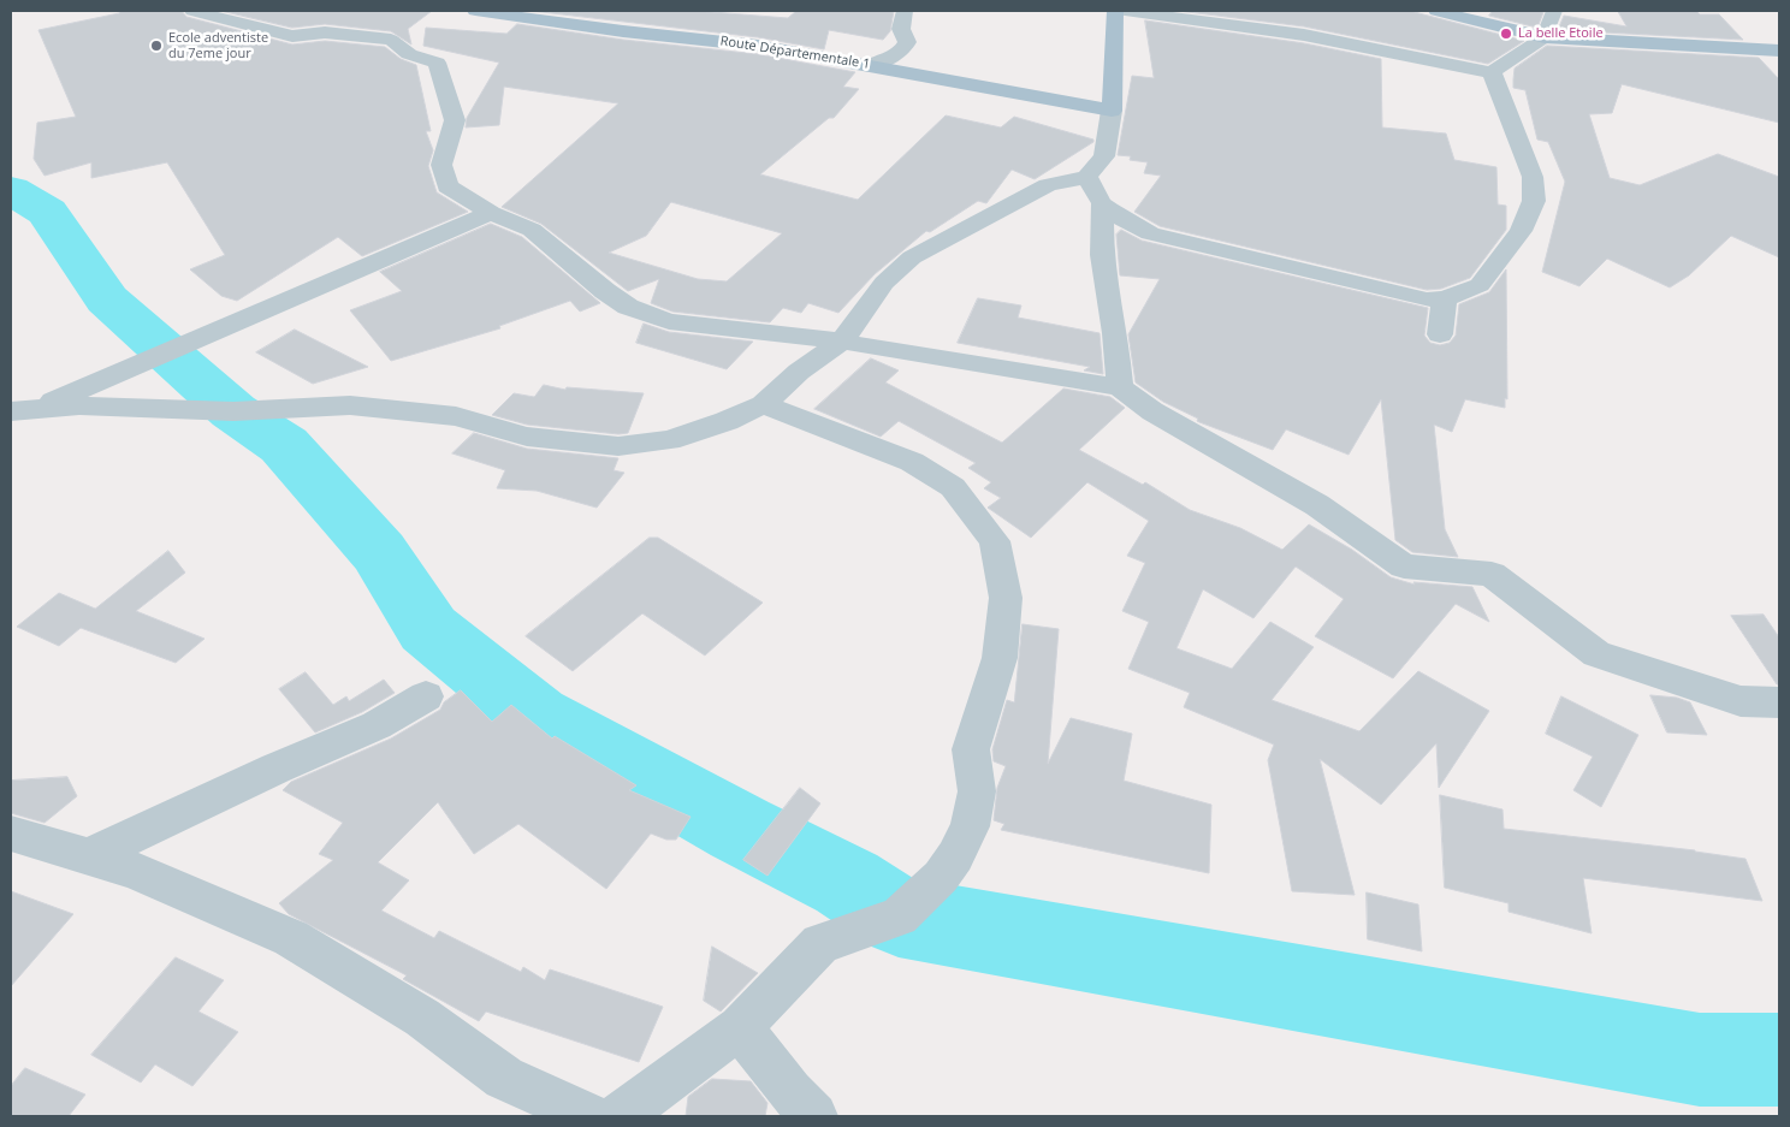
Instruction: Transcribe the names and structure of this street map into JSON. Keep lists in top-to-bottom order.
{
  "streets": {
    "main road": ["Route Départementale 1"]
  },
  "places": ["La belle Etoile", "Ecole adventiste du 7eme jour"]
}
